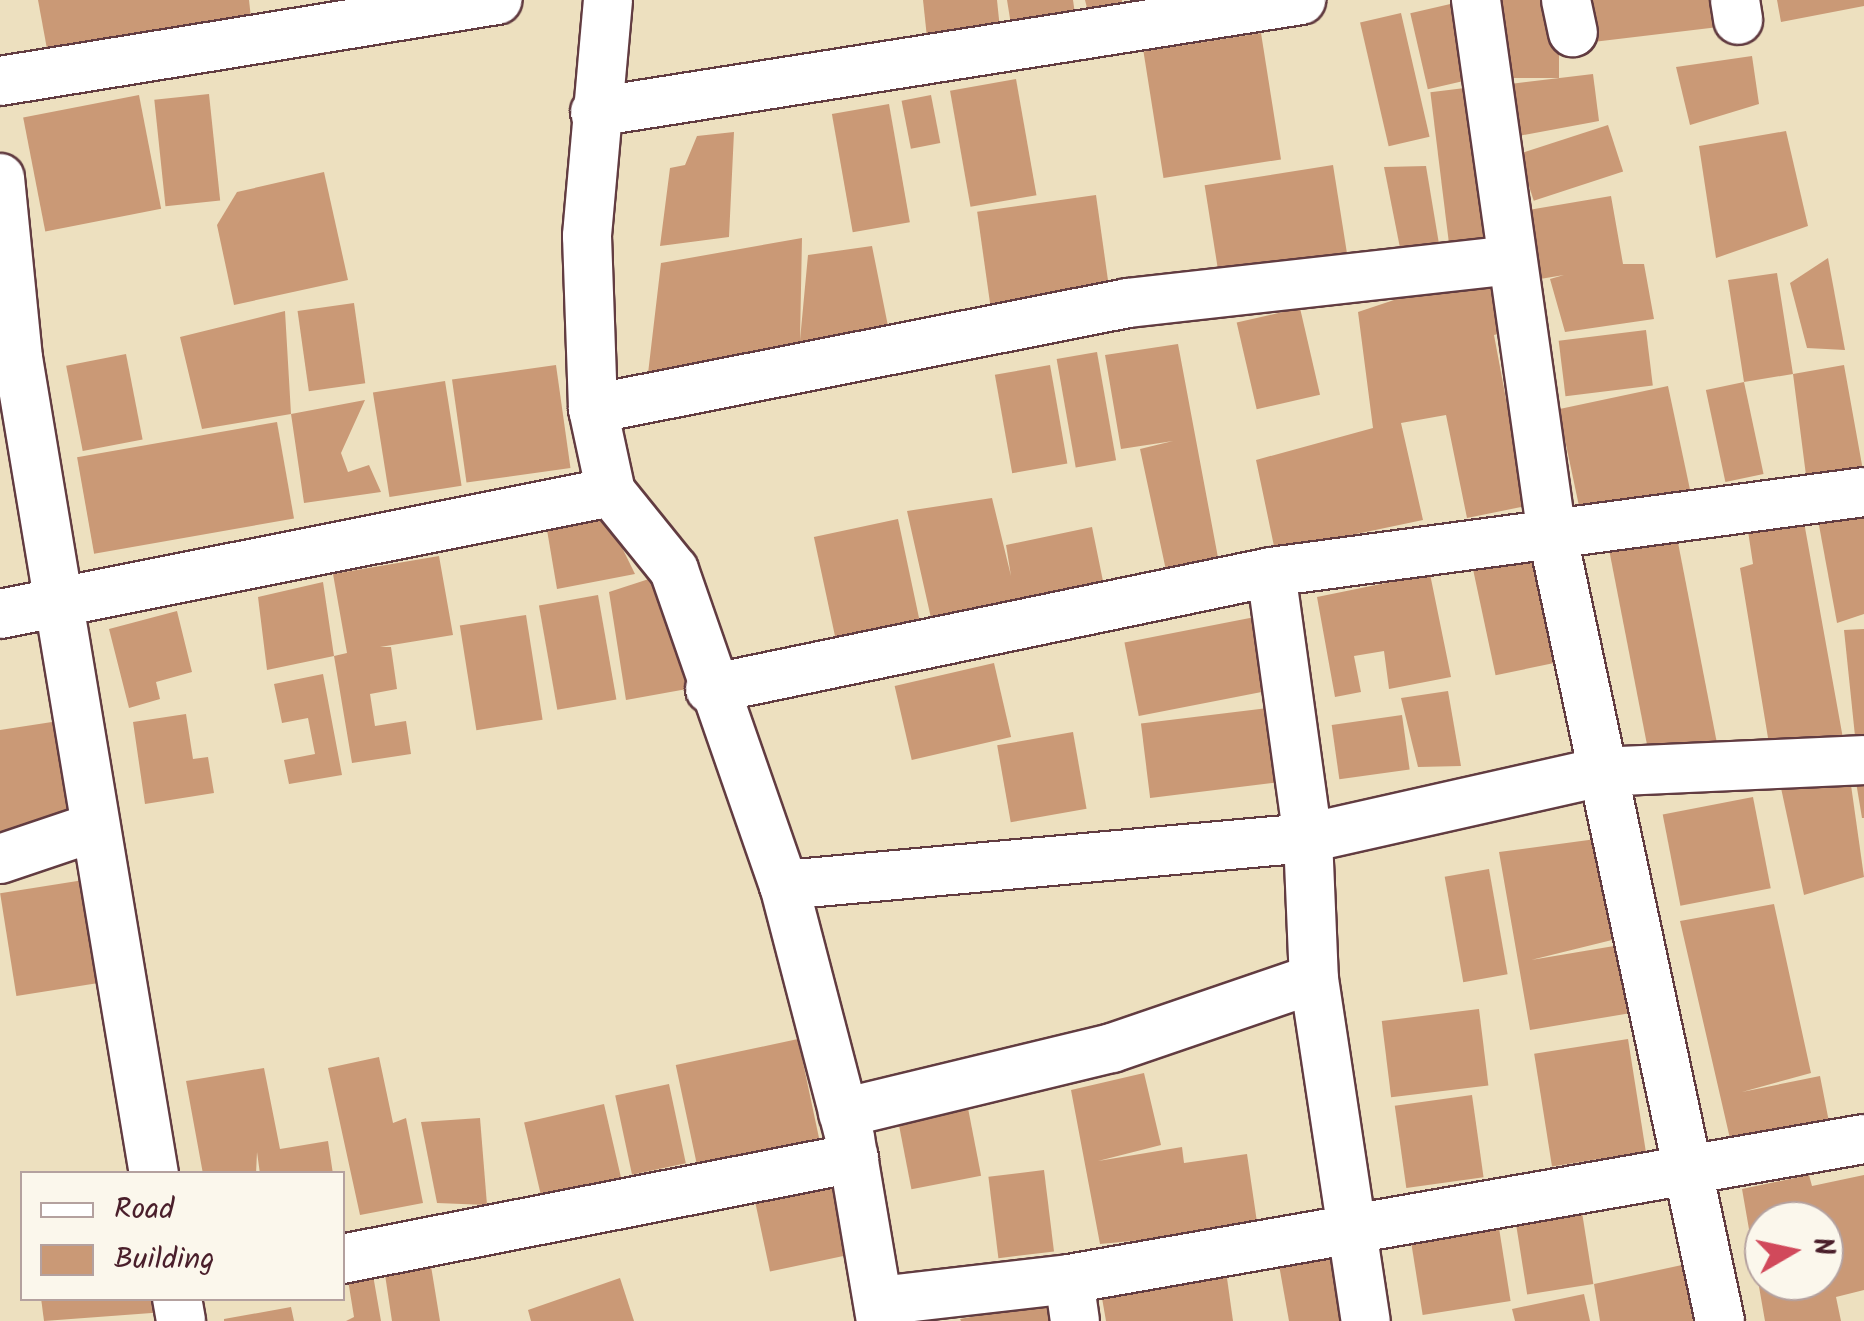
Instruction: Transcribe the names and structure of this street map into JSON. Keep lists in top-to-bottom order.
{
  "legend": ["Road", "Building"],
  "north": "right"
}
